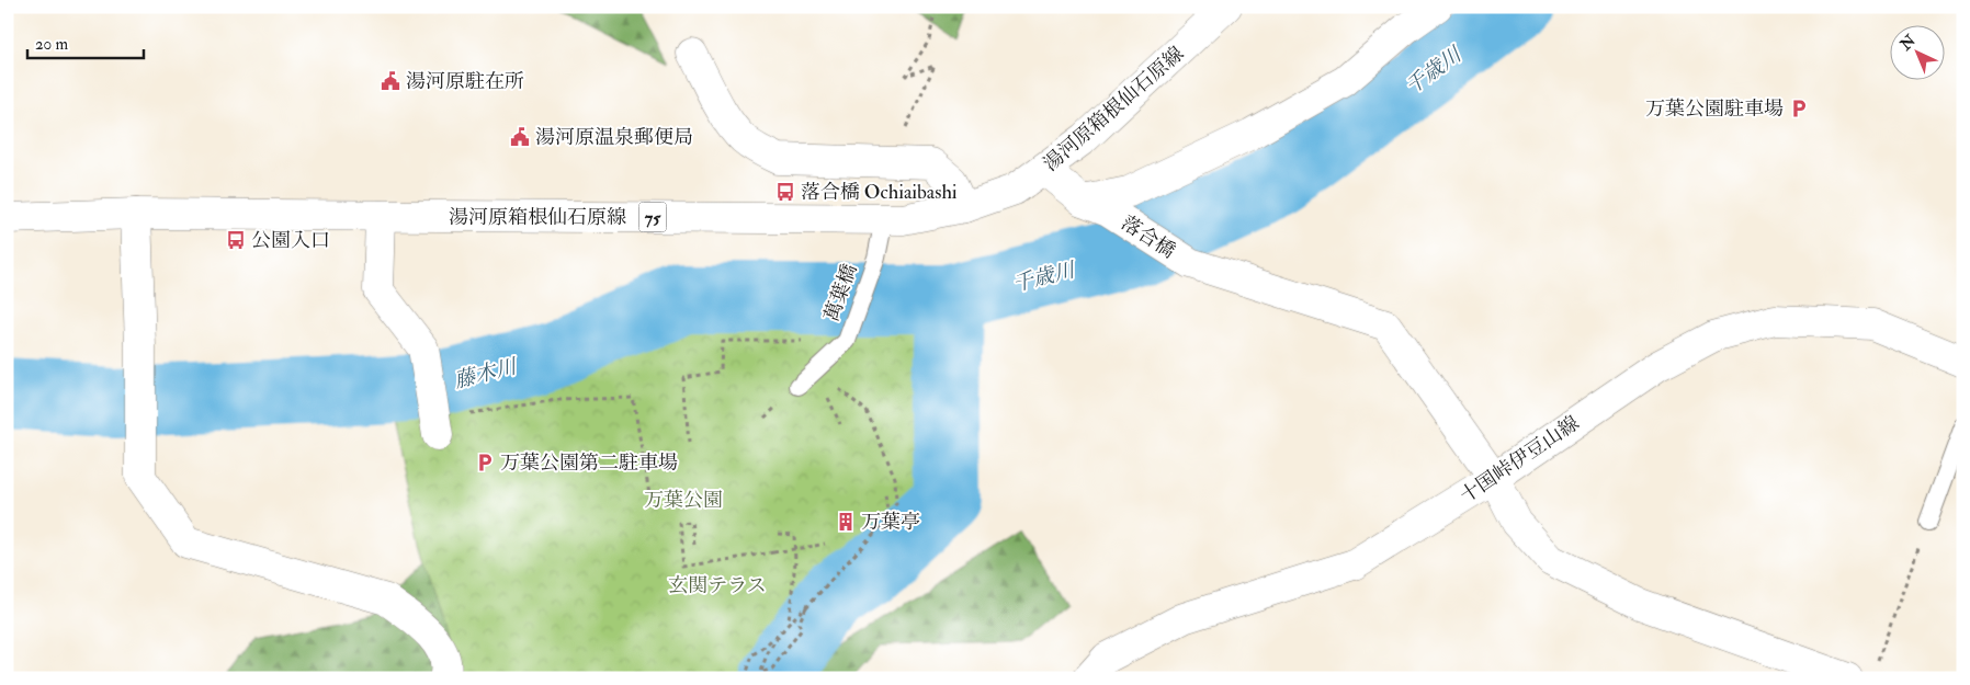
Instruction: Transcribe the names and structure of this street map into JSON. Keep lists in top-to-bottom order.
{
  "streets": {
    "street": [
      "湯河原箱根仙石原線",
      "75",
      "落合橋",
      "十国峠伊豆山線"
    ],
    "lane": ["萬葉橋"]
  },
  "crossings": [
    ["湯河原箱根仙石原線", "落合橋"],
    ["湯河原箱根仙石原線", "萬葉橋"],
    ["落合橋", "十国峠伊豆山線"]
  ],
  "water": ["千歳川", "藤木川"],
  "parks": ["万葉公園", "玄関テラス"],
  "places": {
    "public building": ["湯河原駐在所", "湯河原温泉郵便局"],
    "parking": ["万葉公園駐車場", "万葉公園第二駐車場"],
    "bus stop": ["落合橋 Ochiaibashi", "公園入口"],
    "building": ["万葉亭"]
  },
  "scale_bar": "20 m",
  "north": "top left"
}
